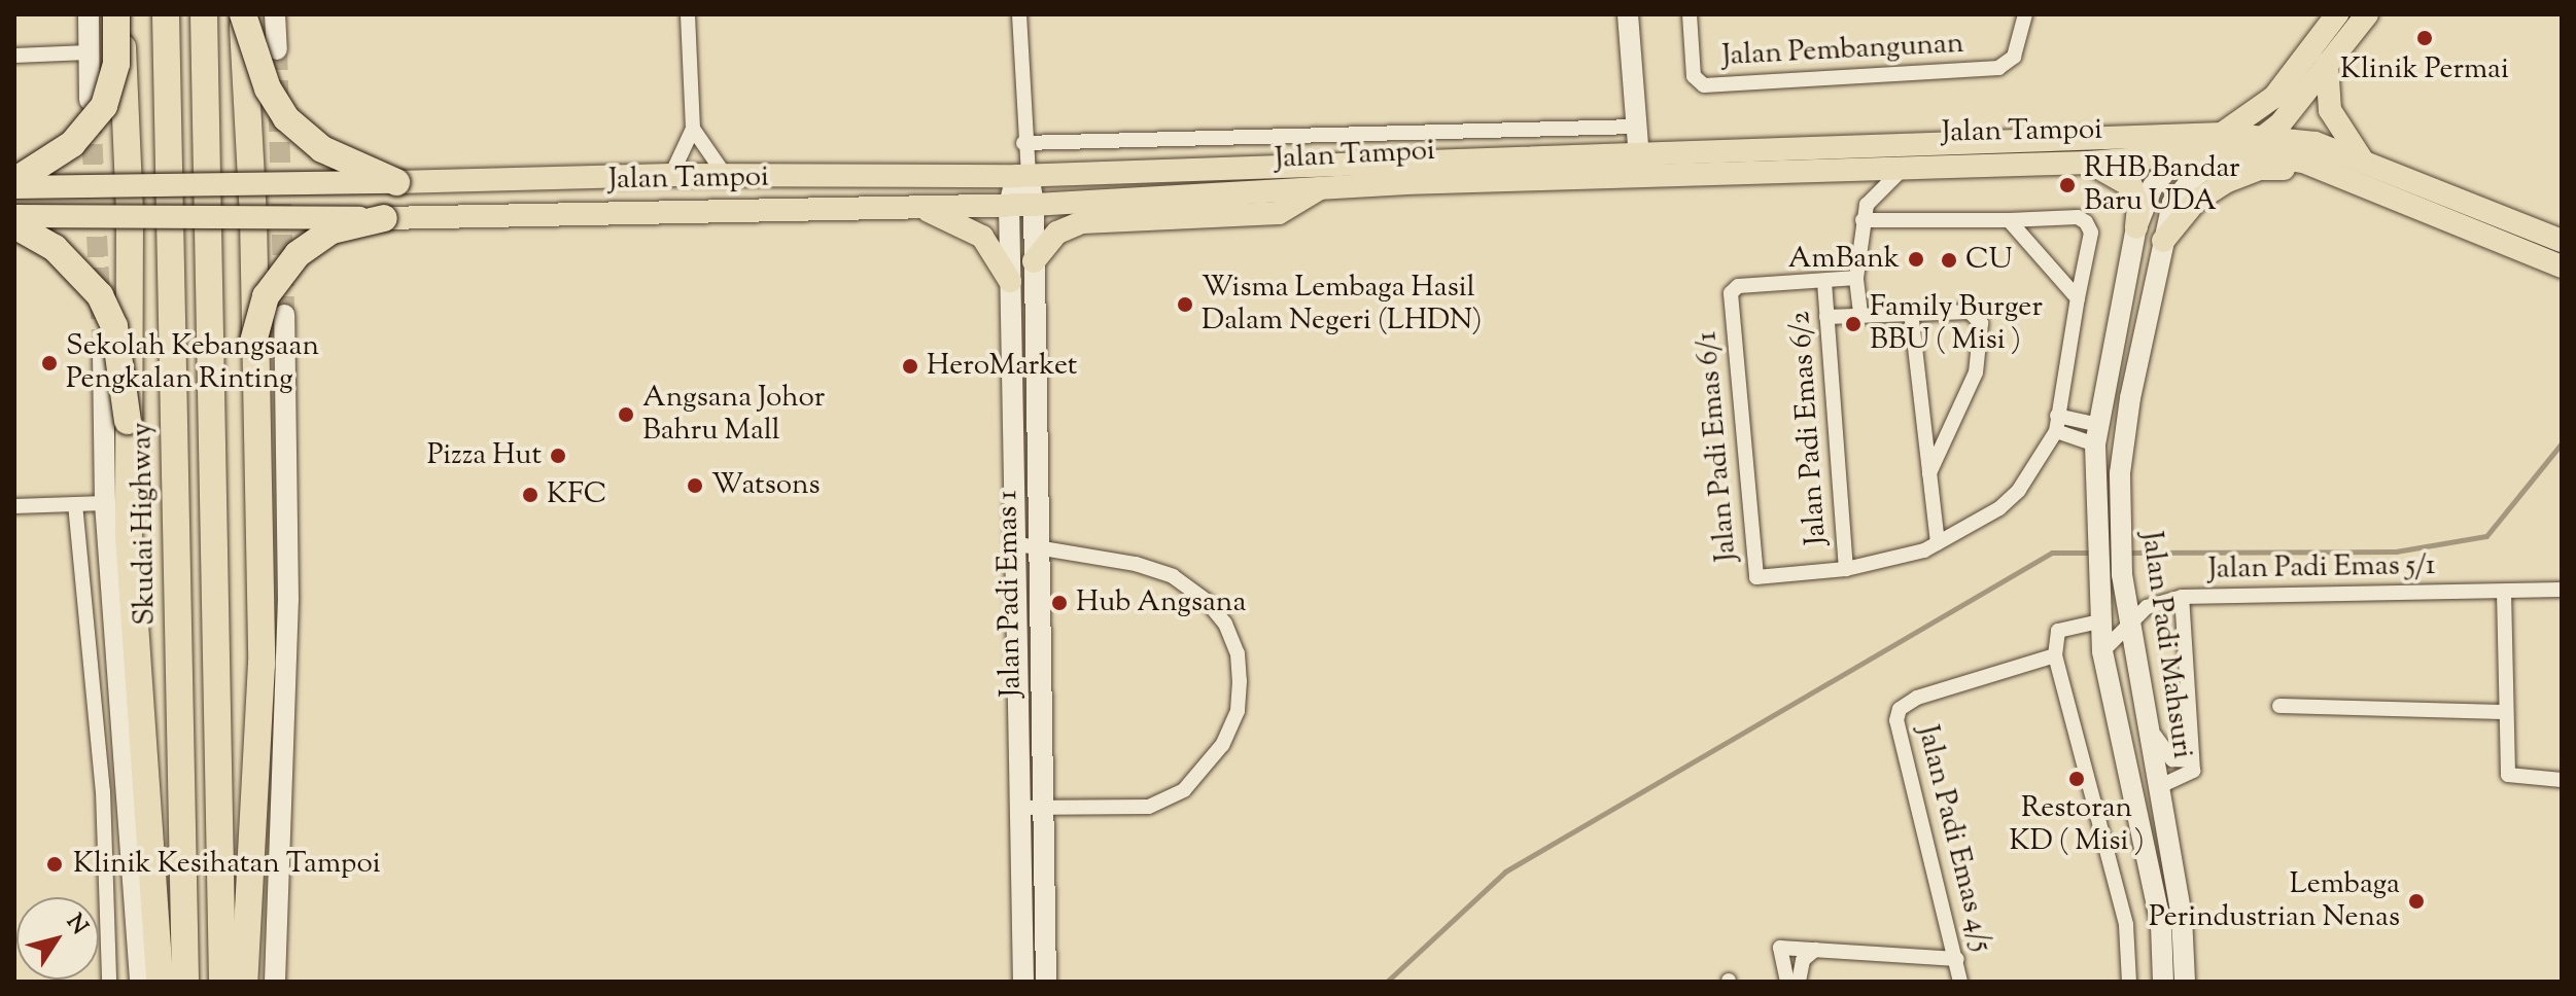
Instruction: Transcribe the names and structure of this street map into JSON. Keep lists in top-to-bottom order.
{
  "streets": {
    "highway": ["Skudai Highway"],
    "main road": ["Jalan Tampoi"],
    "street": [
      "Jalan Pembangunan",
      "Jalan Padi Emas 6/2",
      "Jalan Padi Emas 6/1",
      "Jalan Padi Emas 5/1",
      "Jalan Padi Emas 1",
      "Jalan Padi Mahsuri",
      "Jalan Padi Emas 4/5"
    ]
  },
  "crossings": [
    ["Jalan Tampoi", "Jalan Padi Emas 1"],
    ["Jalan Tampoi", "Jalan Padi Mahsuri"],
    ["Jalan Padi Emas 6/2", "Jalan Padi Emas 6/1"],
    ["Jalan Padi Emas 5/1", "Jalan Padi Mahsuri"]
  ],
  "places": [
    "Klinik Permai",
    "RHB Bandar Baru UDA",
    "AmBank",
    "CU",
    "Wisma Lembaga Hasil Dalam Negeri (LHDN)",
    "Family Burger BBU ( Misi )",
    "Sekolah Kebangsaan Pengkalan Rinting",
    "HeroMarket",
    "Angsana Johor Bahru Mall",
    "Pizza Hut",
    "Watsons",
    "KFC",
    "Hub Angsana",
    "Restoran KD ( Misi )",
    "Klinik Kesihatan Tampoi",
    "Lembaga Perindustrian Nenas"
  ],
  "north": "top right"
}
